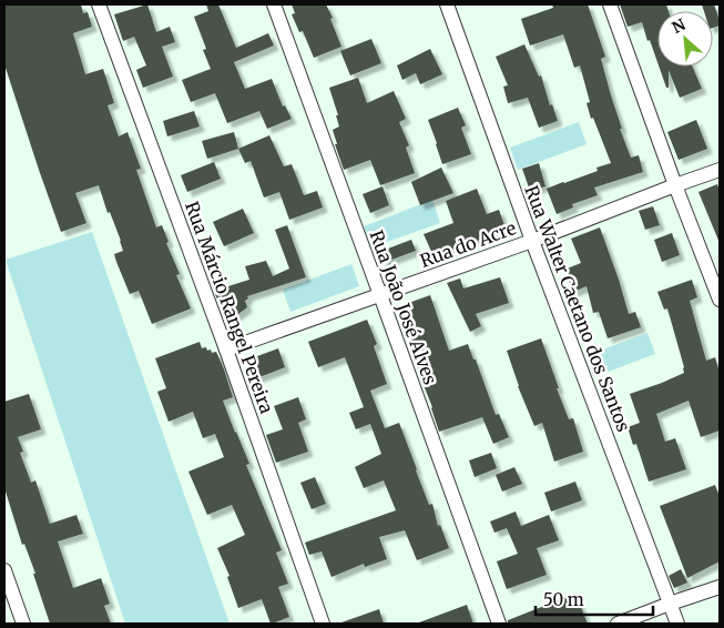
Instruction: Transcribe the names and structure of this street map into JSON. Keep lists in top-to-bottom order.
{
  "streets": {
    "street": [
      "Rua do Acre",
      "Rua Márcio Rangel Pereira",
      "Rua João José Alves",
      "Rua Walter Caetano dos Santos"
    ]
  },
  "crossings": [
    ["Rua do Acre", "Rua Márcio Rangel Pereira"],
    ["Rua do Acre", "Rua João José Alves"],
    ["Rua do Acre", "Rua Walter Caetano dos Santos"]
  ],
  "scale_bar": "50 m",
  "north": "top left"
}
